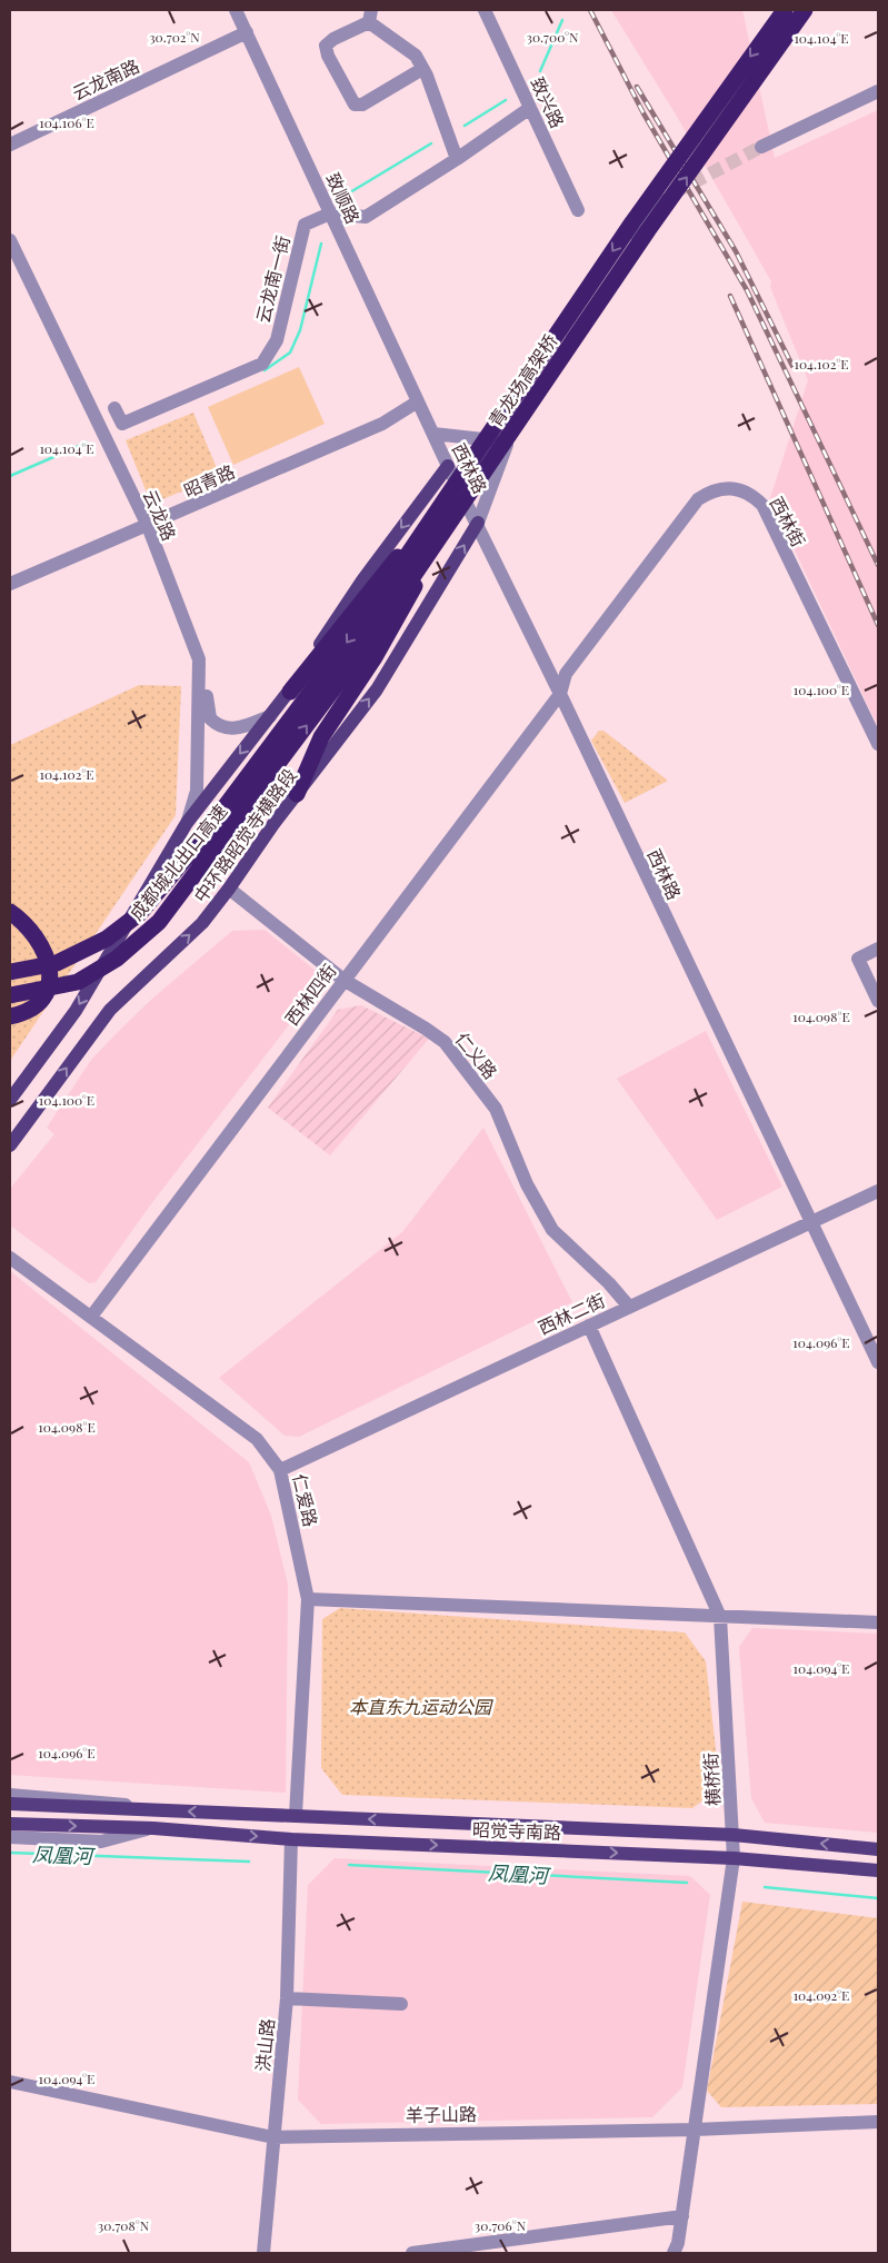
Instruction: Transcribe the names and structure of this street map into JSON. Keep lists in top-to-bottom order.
{
  "streets": {
    "highway": ["青龙场高架桥", "成都城北出口高速"],
    "main road": ["中环路昭觉寺横路段", "昭觉寺南路"],
    "street": [
      "云龙南路",
      "致兴路",
      "致顺路",
      "云龙南一街",
      "西林路",
      "昭青路",
      "云龙路",
      "西林街",
      "西林四街",
      "仁义路",
      "西林二街",
      "仁爱路",
      "横桥街",
      "洪山路",
      "羊子山路"
    ]
  },
  "crossings": [
    ["云龙南路", "致顺路"],
    ["致兴路", "云龙南一街"],
    ["致顺路", "云龙南一街"],
    ["致顺路", "西林路"],
    ["致顺路", "昭青路"],
    ["青龙场高架桥", "成都城北出口高速"],
    ["西林路", "昭青路"],
    ["西林路", "西林街"],
    ["西林路", "中环路昭觉寺横路段"],
    ["西林路", "西林四街"],
    ["西林路", "西林二街"],
    ["昭青路", "云龙路"],
    ["西林街", "西林四街"],
    ["中环路昭觉寺横路段", "仁义路"],
    ["西林四街", "仁义路"],
    ["西林四街", "仁爱路"],
    ["仁义路", "西林二街"],
    ["西林二街", "仁爱路"],
    ["西林二街", "横桥街"],
    ["仁爱路", "昭觉寺南路"],
    ["横桥街", "昭觉寺南路"],
    ["横桥街", "羊子山路"],
    ["昭觉寺南路", "洪山路"],
    ["洪山路", "羊子山路"]
  ],
  "water": ["凤凰河"],
  "parks": ["本直东九运动公园"],
  "coordinates": [
    "30.702°N",
    "30.700°N",
    "104.104°E",
    "104.106°E",
    "104.102°E",
    "104.100°E",
    "104.098°E",
    "104.096°E",
    "104.094°E",
    "104.092°E",
    "30.708°N",
    "30.706°N"
  ]
}
